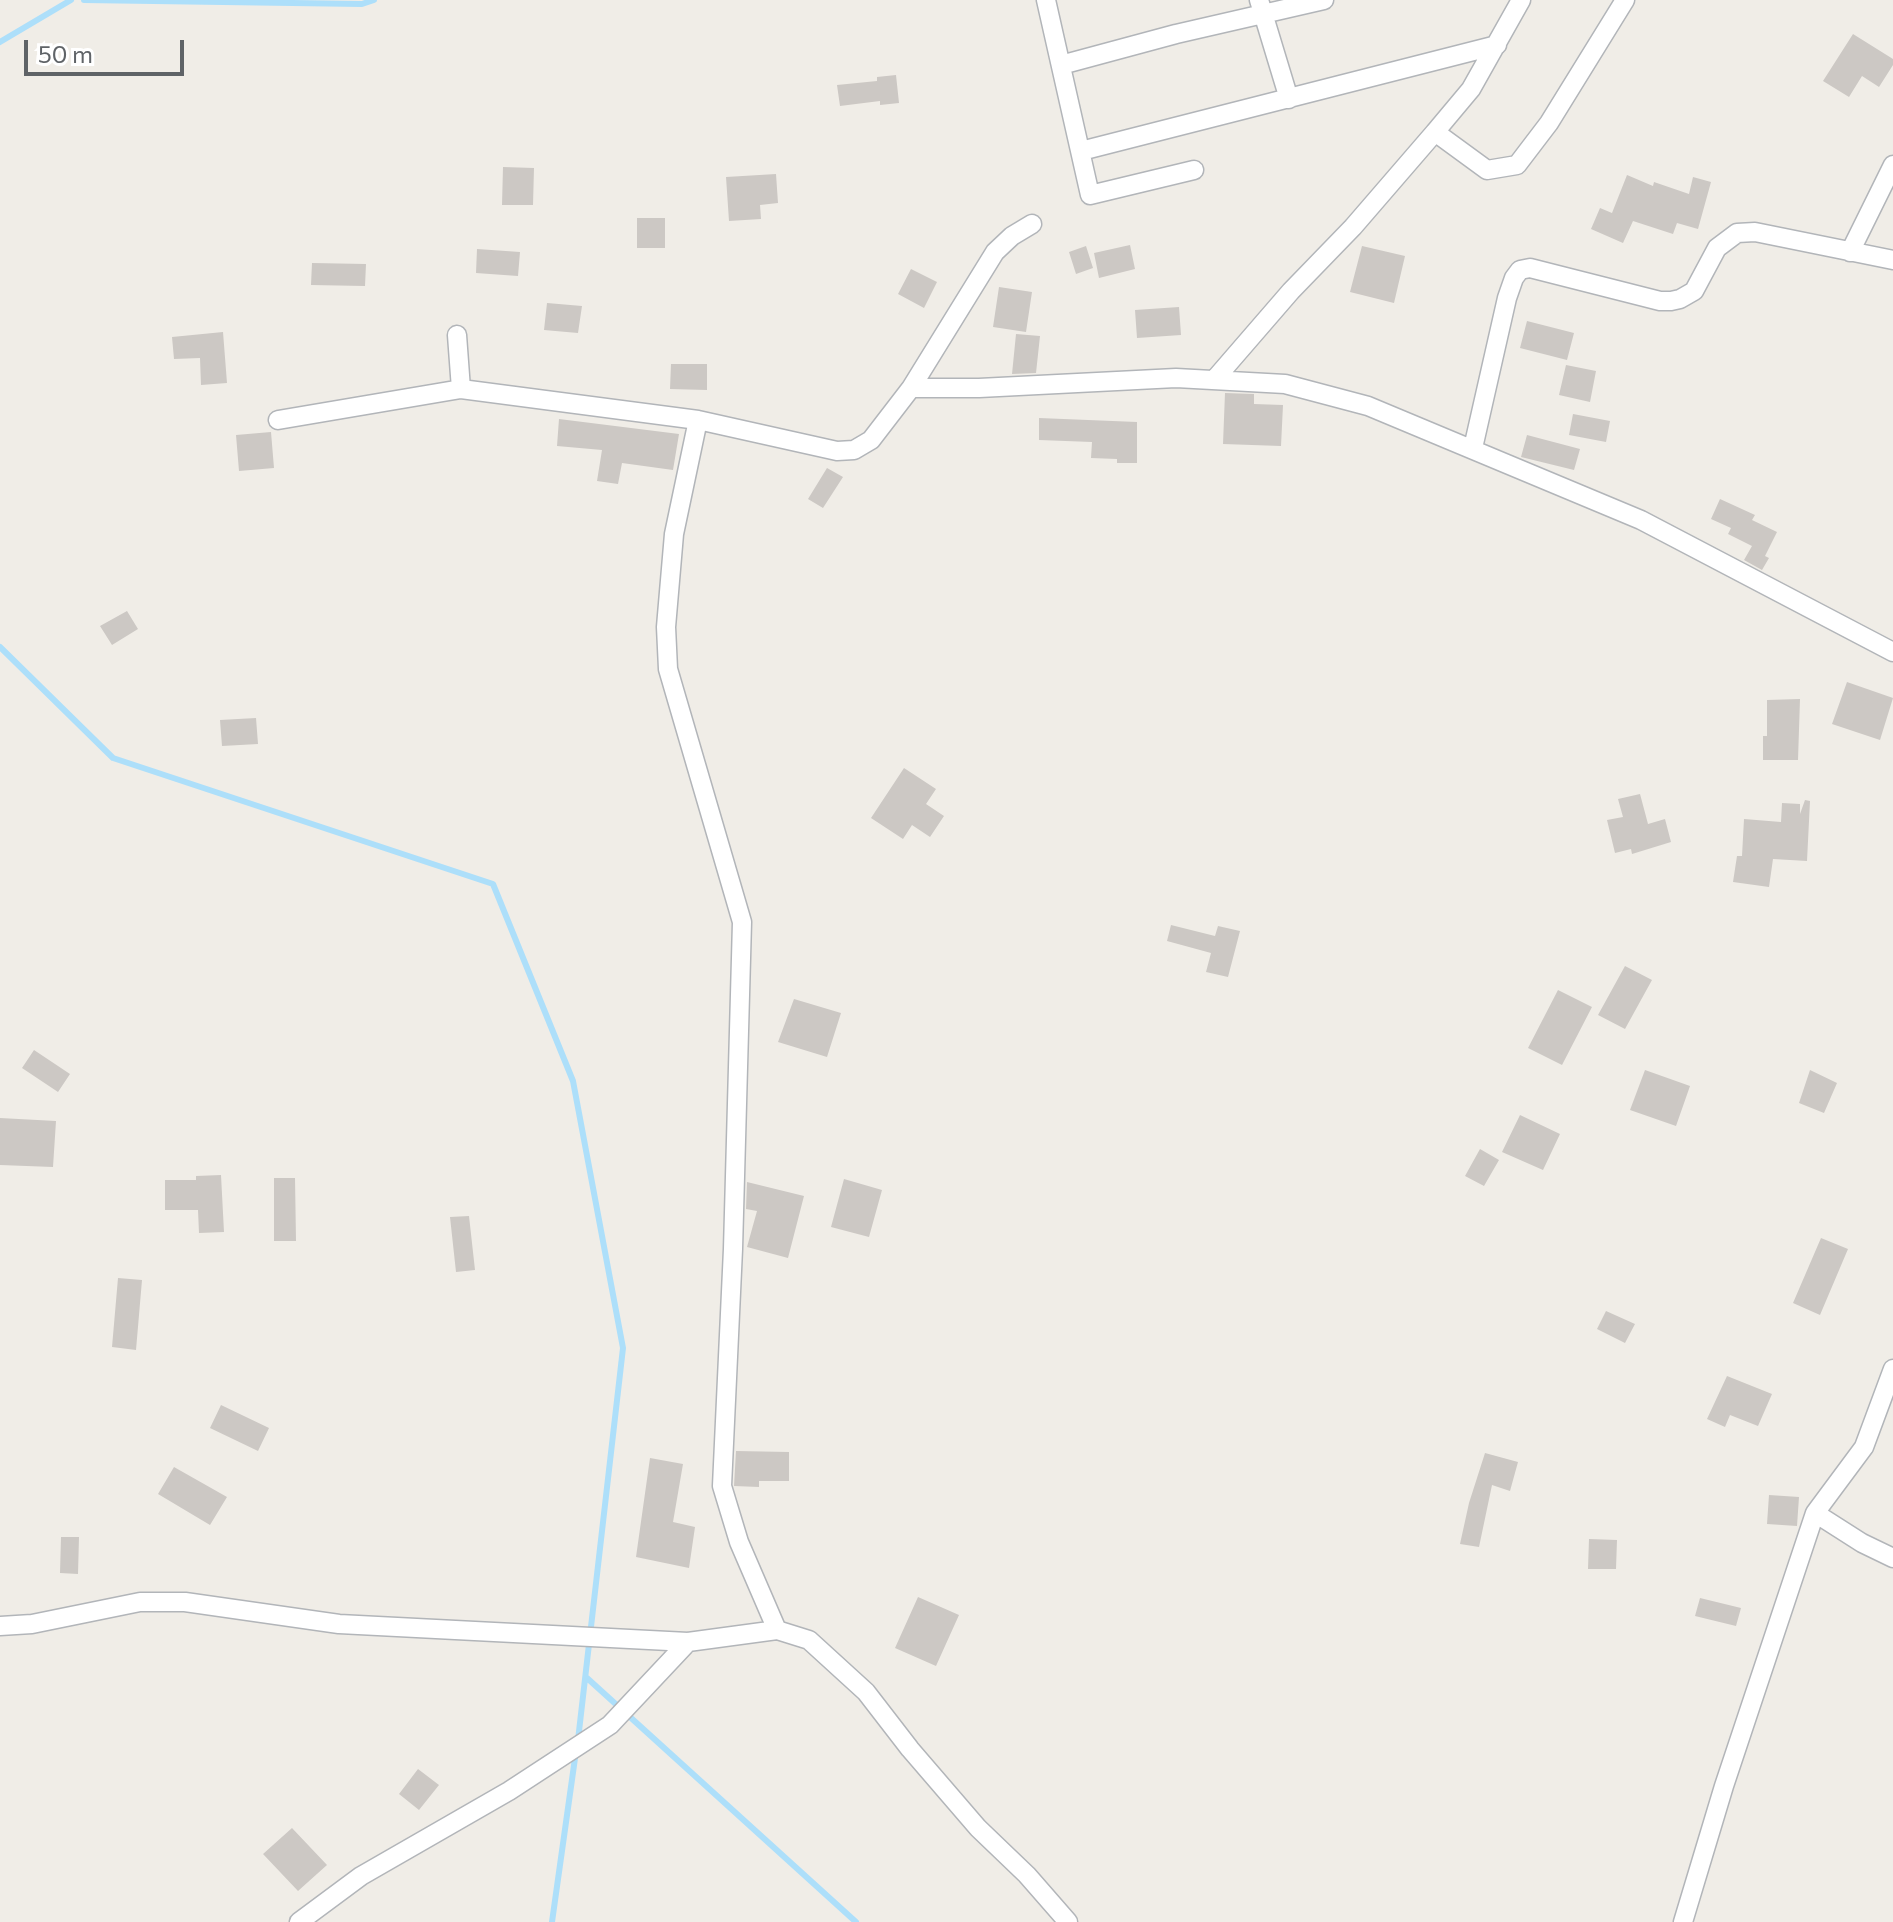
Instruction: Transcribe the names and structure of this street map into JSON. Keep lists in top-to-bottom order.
{
  "scale_bar": "50 m"
}
